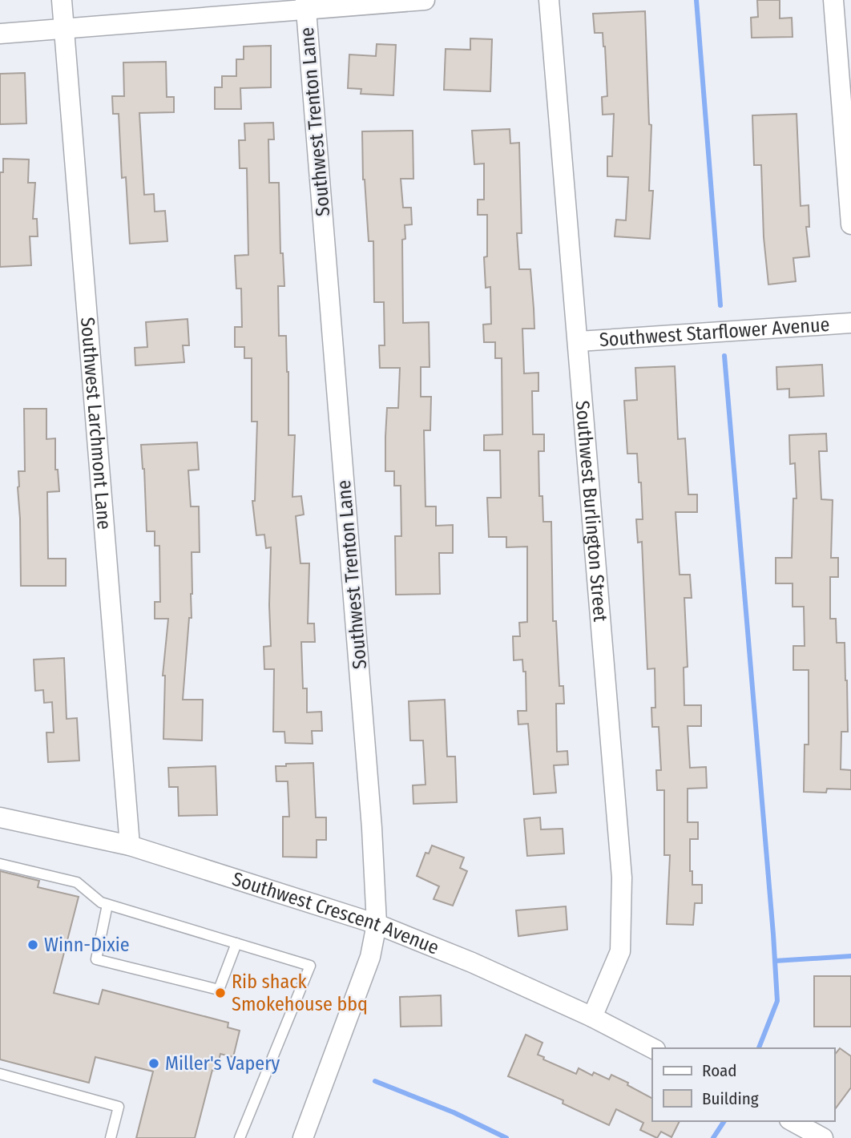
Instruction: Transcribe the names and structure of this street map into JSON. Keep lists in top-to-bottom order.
{
  "streets": {
    "street": [
      "Southwest Trenton Lane",
      "Southwest Starflower Avenue",
      "Southwest Larchmont Lane",
      "Southwest Burlington Street",
      "Southwest Crescent Avenue"
    ]
  },
  "crossings": [
    ["Southwest Trenton Lane", "Southwest Crescent Avenue"],
    ["Southwest Starflower Avenue", "Southwest Burlington Street"],
    ["Southwest Larchmont Lane", "Southwest Crescent Avenue"],
    ["Southwest Burlington Street", "Southwest Crescent Avenue"]
  ],
  "places": ["Winn-Dixie", "Rib shack Smokehouse bbq", "Miller's Vapery"],
  "legend": ["Road", "Building"]
}
